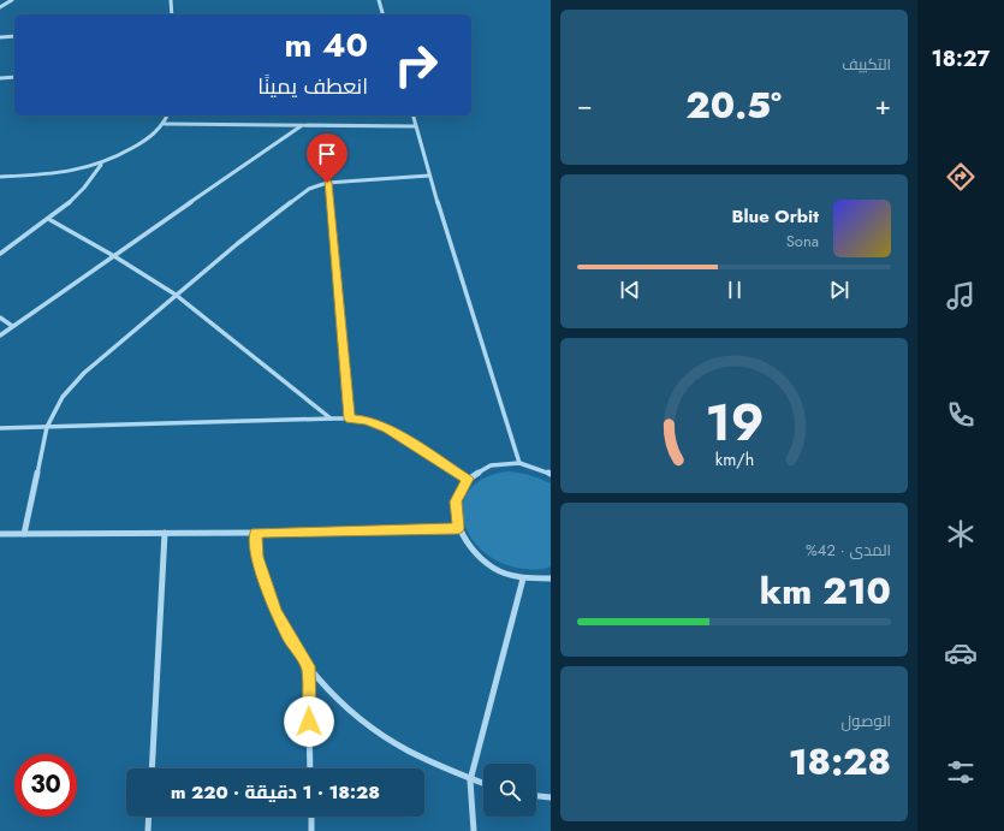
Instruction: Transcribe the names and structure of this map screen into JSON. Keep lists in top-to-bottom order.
{
  "page": {
    "tabs": "18:27",
    "tile": [
      "التكييف",
      ["المدى · 42%", "210 km"],
      ["الوصول", "18:28"]
    ],
    "turn": ["40 m", "انعطف يمينًا"],
    "heat": ["−", "20.5°", "+"],
    "song": ["Blue Orbit", "Sona"],
    "limit": "30",
    "trip": "18:28 · 1 دقيقة · 220 m",
    "gauge": ["19", "km/h"]
  }
}
